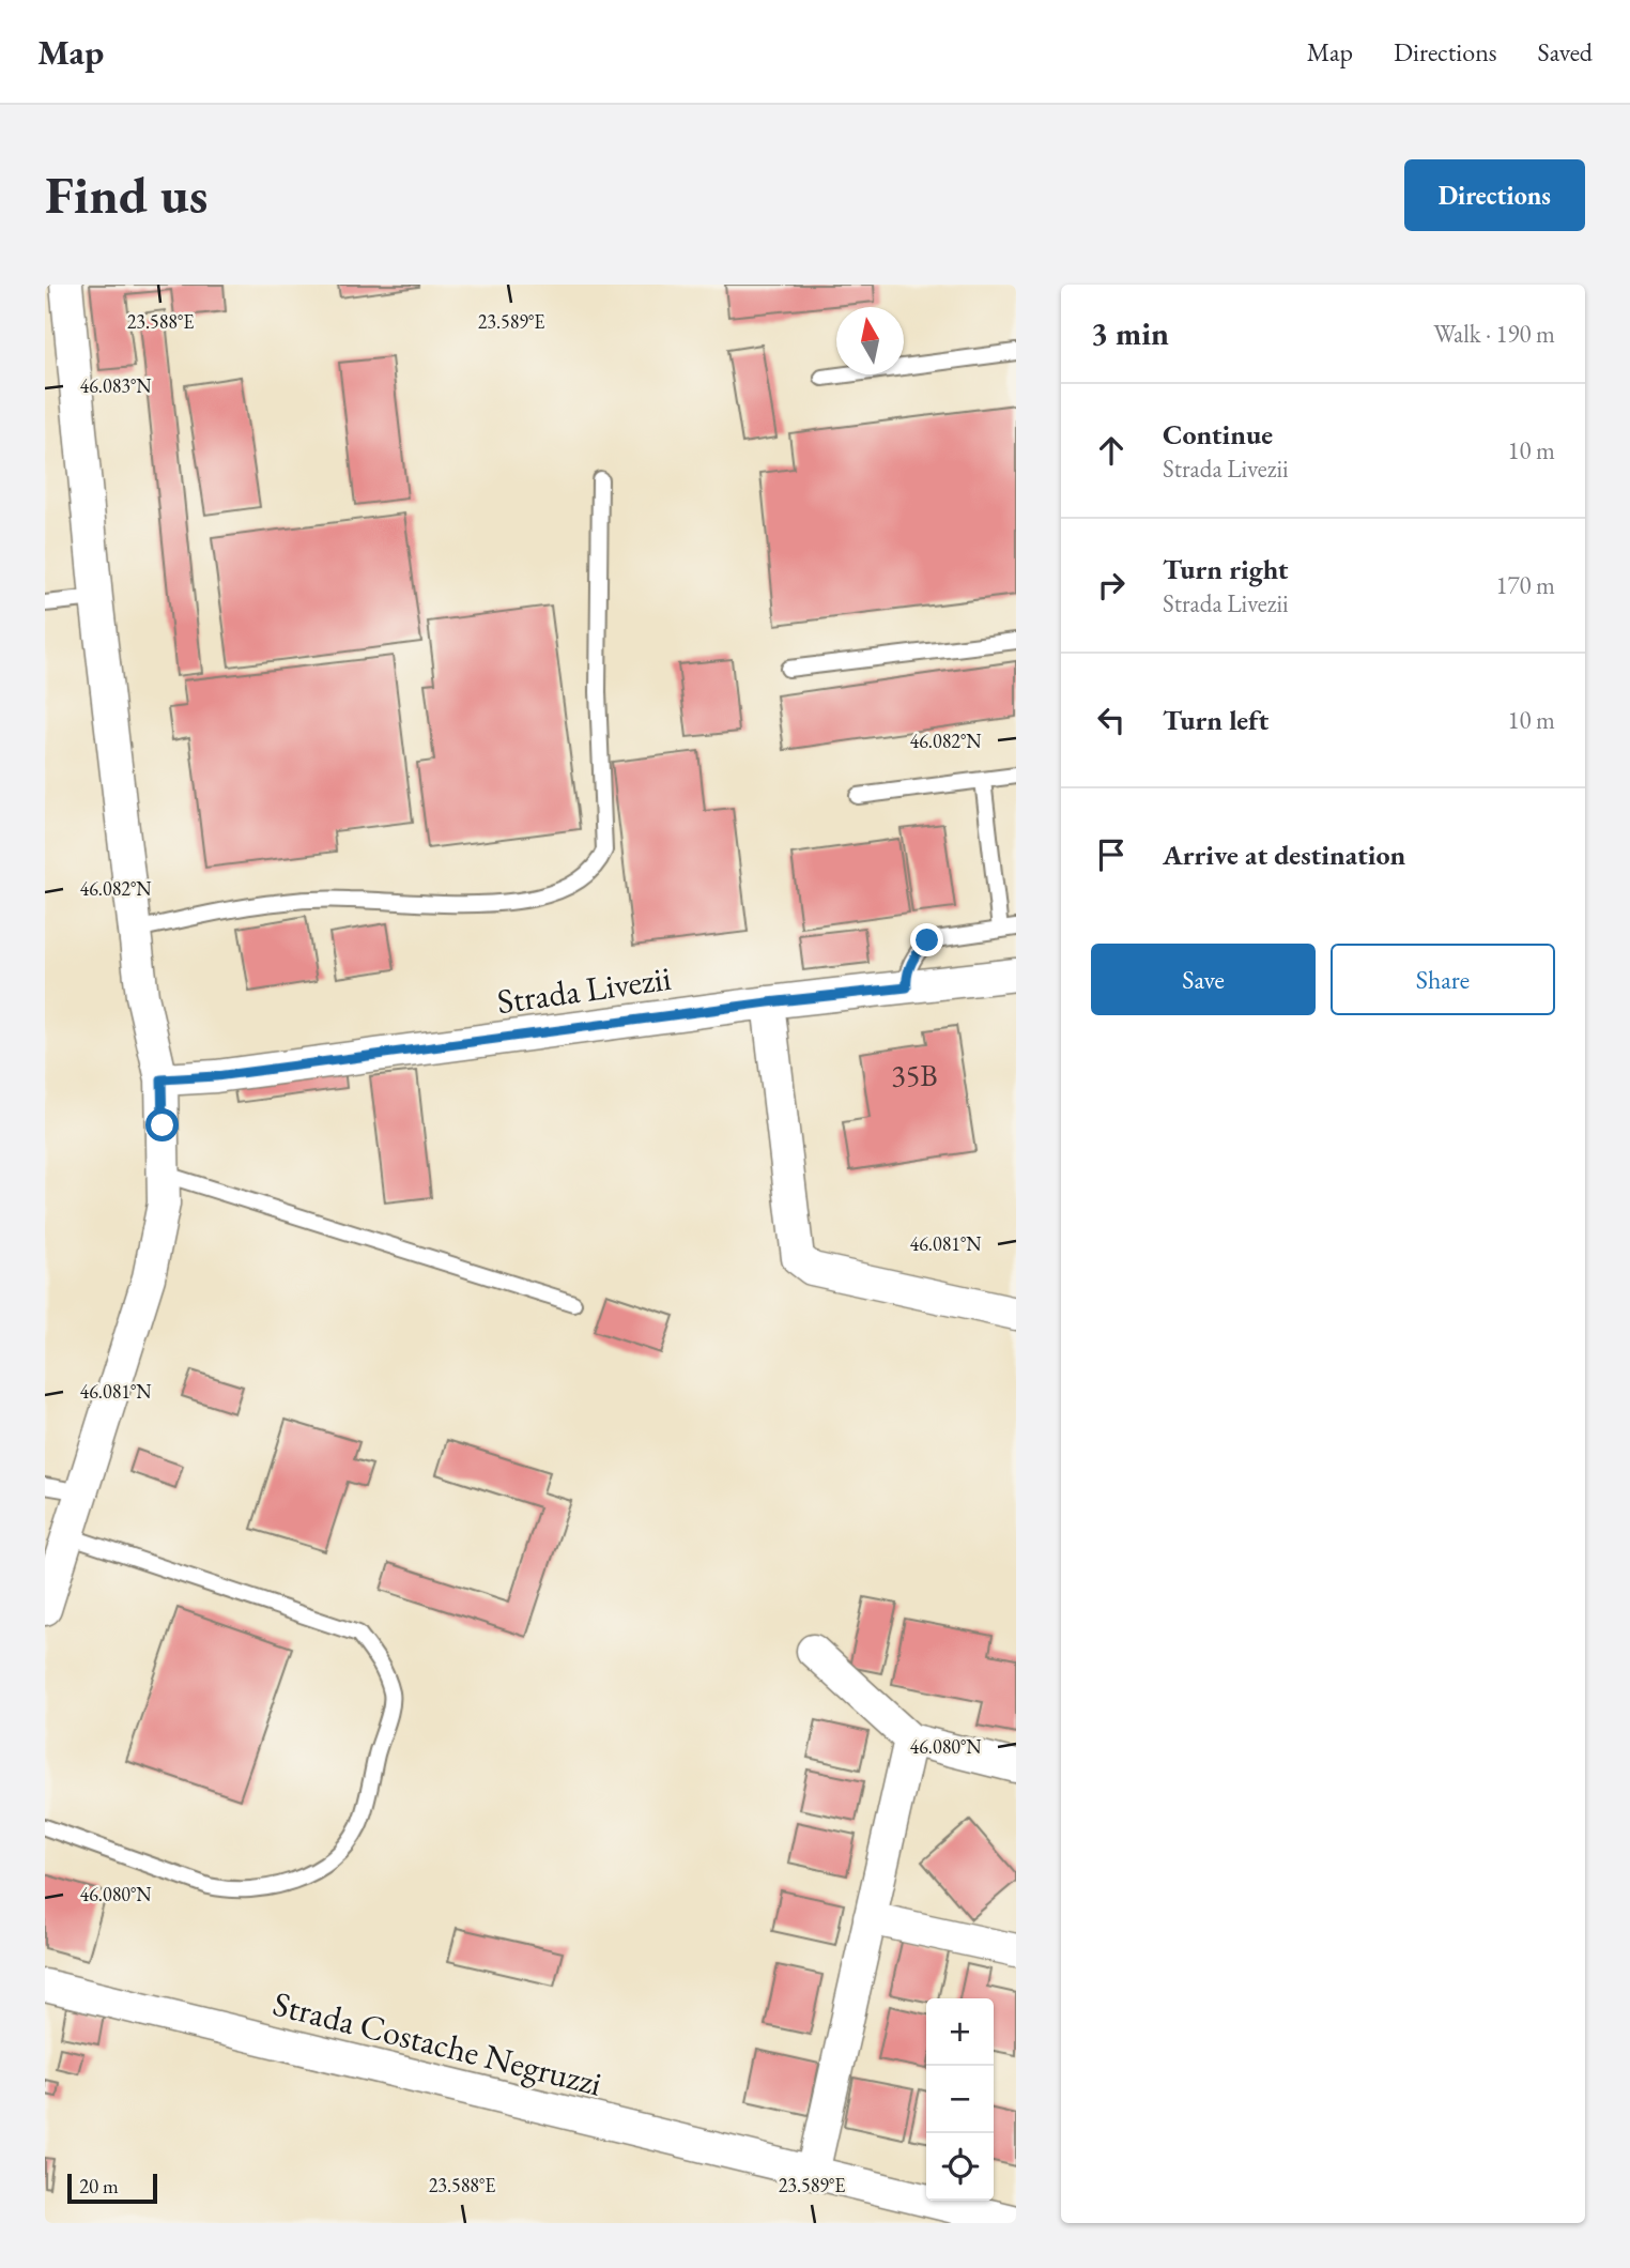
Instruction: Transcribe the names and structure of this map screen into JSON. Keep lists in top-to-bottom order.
{
  "streets": {
    "street": ["Strada Livezii", "Strada Costache Negruzzi"]
  },
  "house_numbers": ["35B"],
  "scale_bar": "20 m",
  "north": "top",
  "page": {
    "header": "Map",
    "nav": ["Map", "Directions", "Saved"],
    "buttons": [
      "Directions",
      ["Save", "Share"]
    ],
    "title": "Find us",
    "heading": ["3 min", "Walk · 190 m"],
    "list": [
      ["Continue", "Strada Livezii", "10 m"],
      ["Turn right", "Strada Livezii", "170 m"],
      ["Turn left", "10 m"],
      "Arrive at destination"
    ],
    "map_buttons": ["+", "−"],
    "scale": "20 m"
  },
  "coordinates": [
    "23.588°E",
    "23.589°E",
    "46.083°N",
    "46.082°N",
    "46.081°N",
    "46.080°N"
  ]
}
